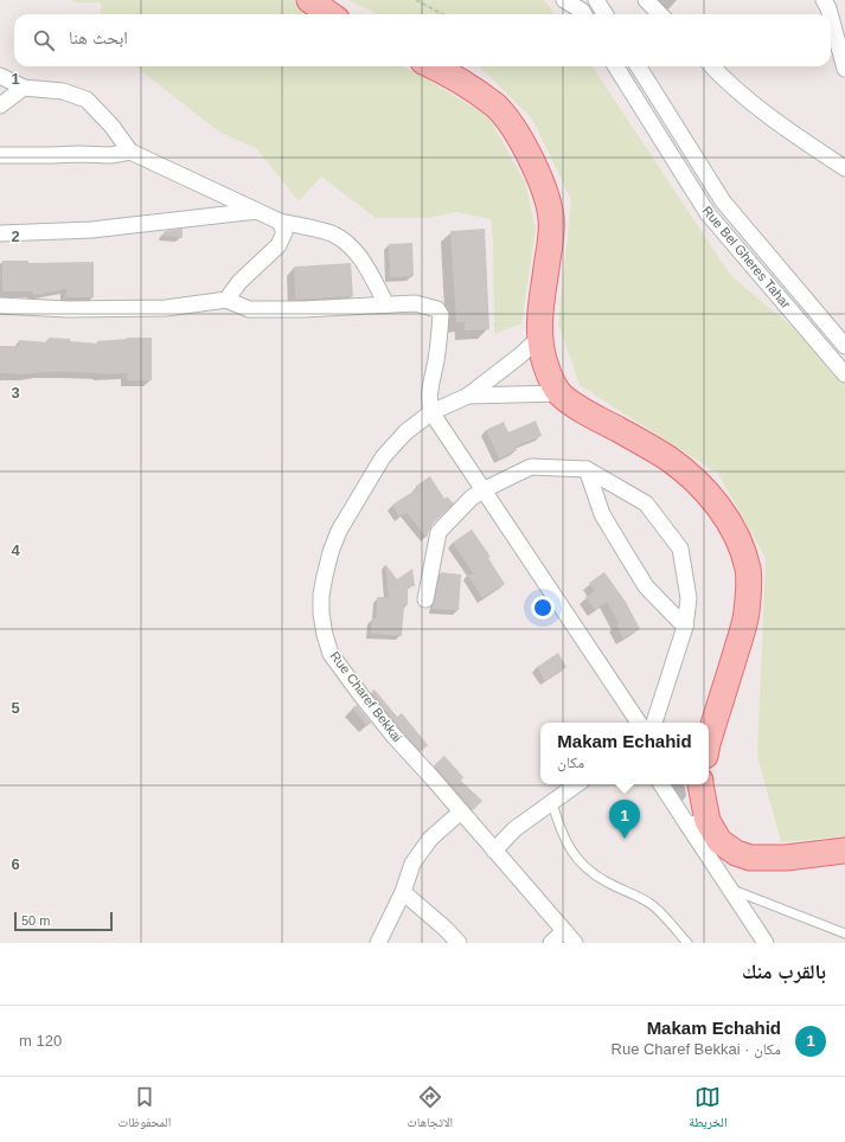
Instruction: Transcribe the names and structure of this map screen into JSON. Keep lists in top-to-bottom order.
{
  "streets": {
    "street": ["Rue Bel Gheres Tahar", "Rue Charef Bekkai"]
  },
  "scale_bar": "50 m",
  "page": {
    "search": "ابحث هنا",
    "popup": ["Makam Echahid", "مكان"],
    "pins": "1",
    "scale": "50 m",
    "heading": "بالقرب منك",
    "list": [
      {
        "mark": "1",
        "name": "Makam Echahid",
        "note": "مكان · Rue Charef Bekkai",
        "value": "120 m"
      }
    ],
    "nav": ["الخريطة", "الاتجاهات", "المحفوظات"]
  },
  "grid": {
    "rows": [
      "1",
      "2",
      "3",
      "4",
      "5",
      "6"
    ]
  }
}
